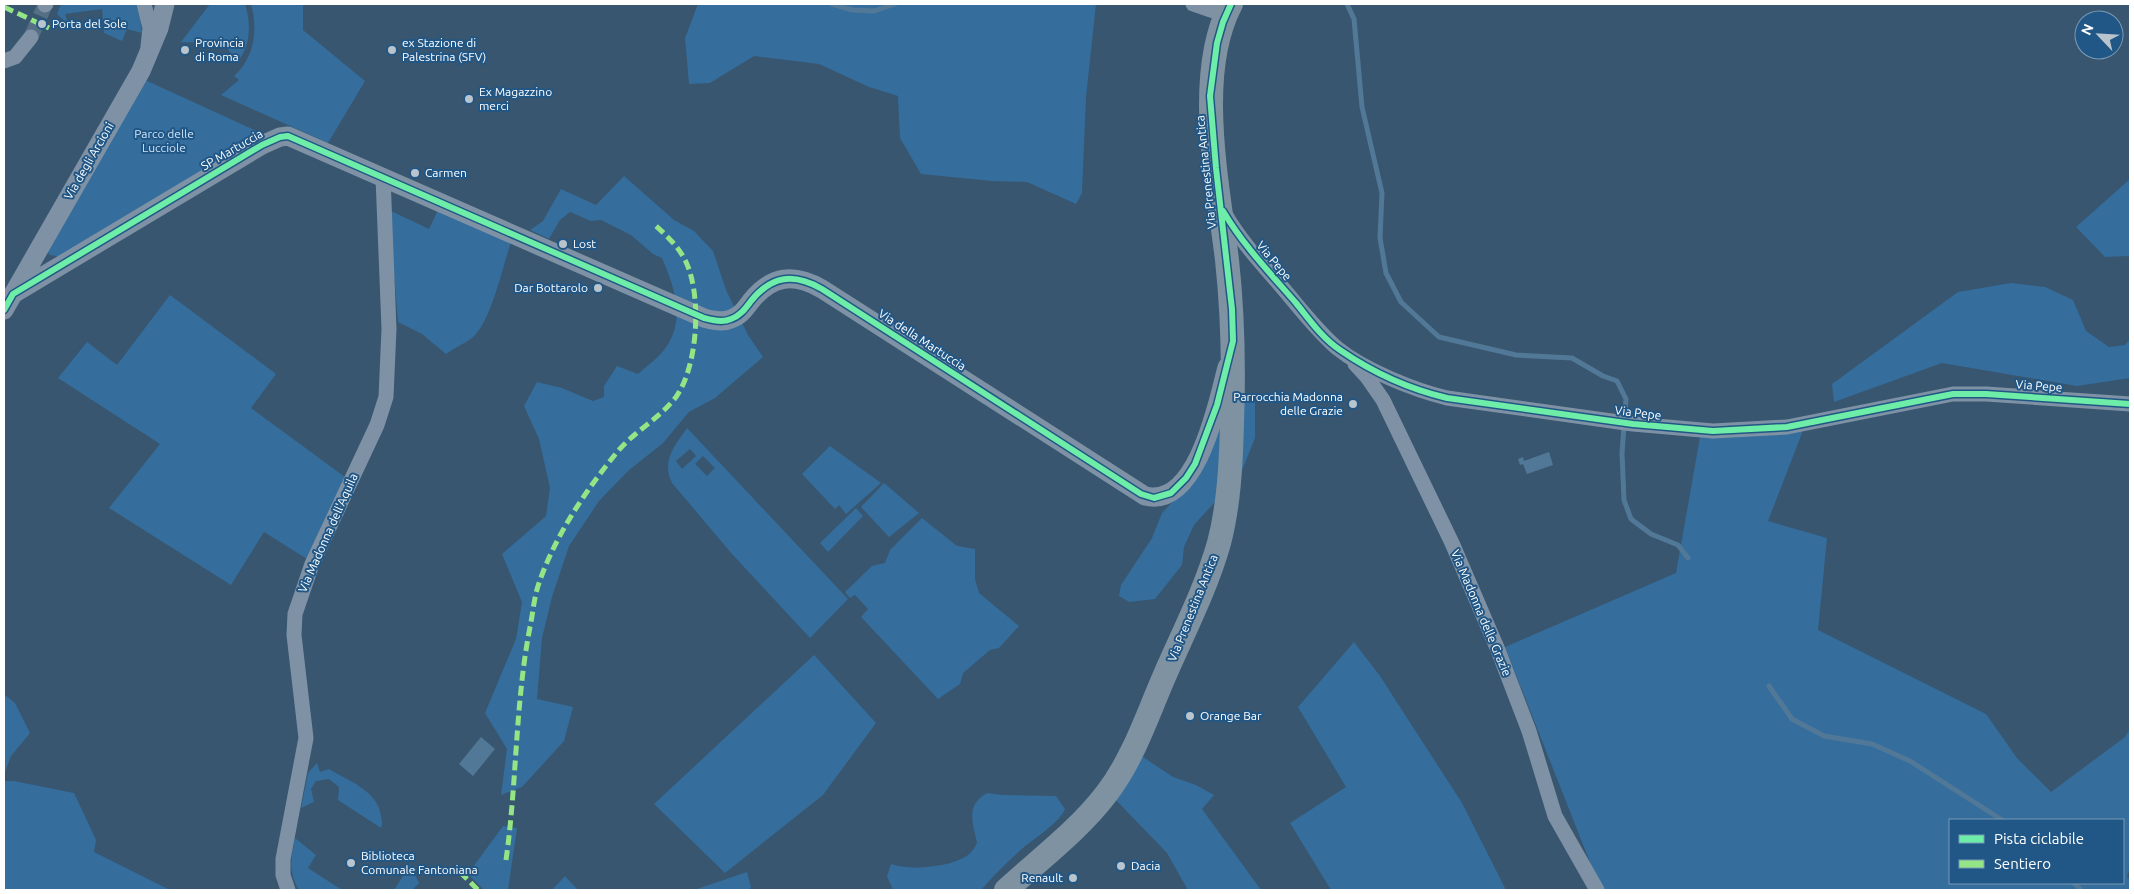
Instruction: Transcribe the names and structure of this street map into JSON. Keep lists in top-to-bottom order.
{
  "streets": {
    "main road": ["Via Prenestina Antica"],
    "street": [
      "SP Martuccia",
      "Via degli Arcioni",
      "Via Pepe",
      "Via della Martuccia",
      "Via Madonna dell'Aquila",
      "Via Madonna delle Grazie"
    ]
  },
  "crossings": [
    ["SP Martuccia", "Via degli Arcioni"],
    ["SP Martuccia", "Via della Martuccia"],
    ["SP Martuccia", "Via Madonna dell'Aquila"],
    ["Via Prenestina Antica", "Via Pepe"],
    ["Via Prenestina Antica", "Via della Martuccia"],
    ["Via Pepe", "Via Madonna delle Grazie"]
  ],
  "parks": ["Parco delle Lucciole"],
  "places": [
    "Porta del Sole",
    "Provincia di Roma",
    "ex Stazione di Palestrina (SFV)",
    "Ex Magazzino merci",
    "Carmen",
    "Lost",
    "Dar Bottarolo",
    "Parrocchia Madonna delle Grazie",
    "Orange Bar",
    "Biblioteca Comunale Fantoniana",
    "Dacia",
    "Renault"
  ],
  "legend": ["Pista ciclabile", "Sentiero"],
  "north": "top left"
}
